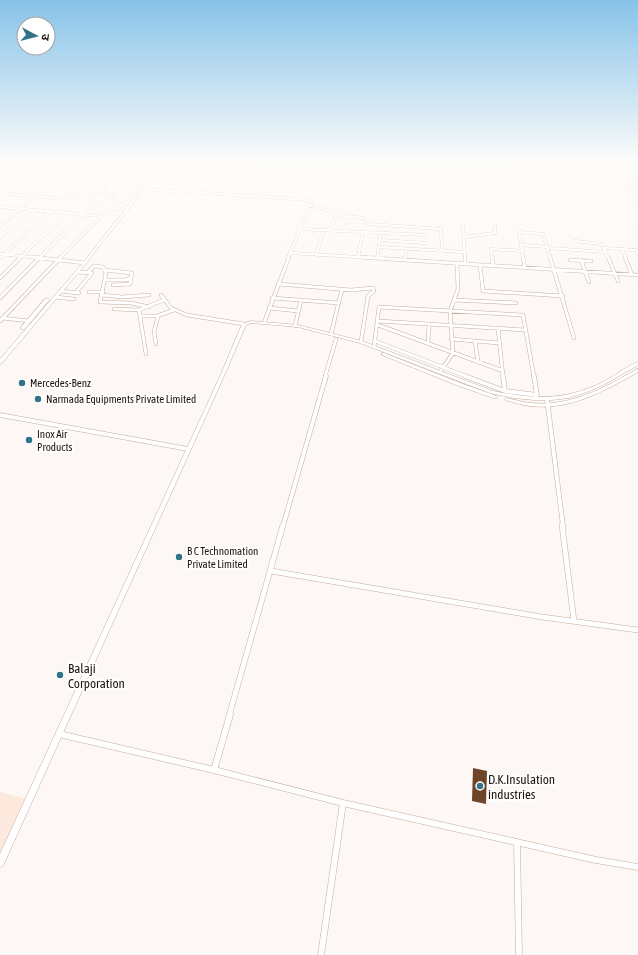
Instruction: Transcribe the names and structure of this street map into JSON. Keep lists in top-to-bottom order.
{
  "places": [
    "Mercedes-Benz",
    "Narmada Equipments Private Limited",
    "Inox Air Products",
    "B C Technomation Private Limited",
    "Balaji Corporation",
    "D.K.Insulation industries"
  ],
  "north": "right"
}
